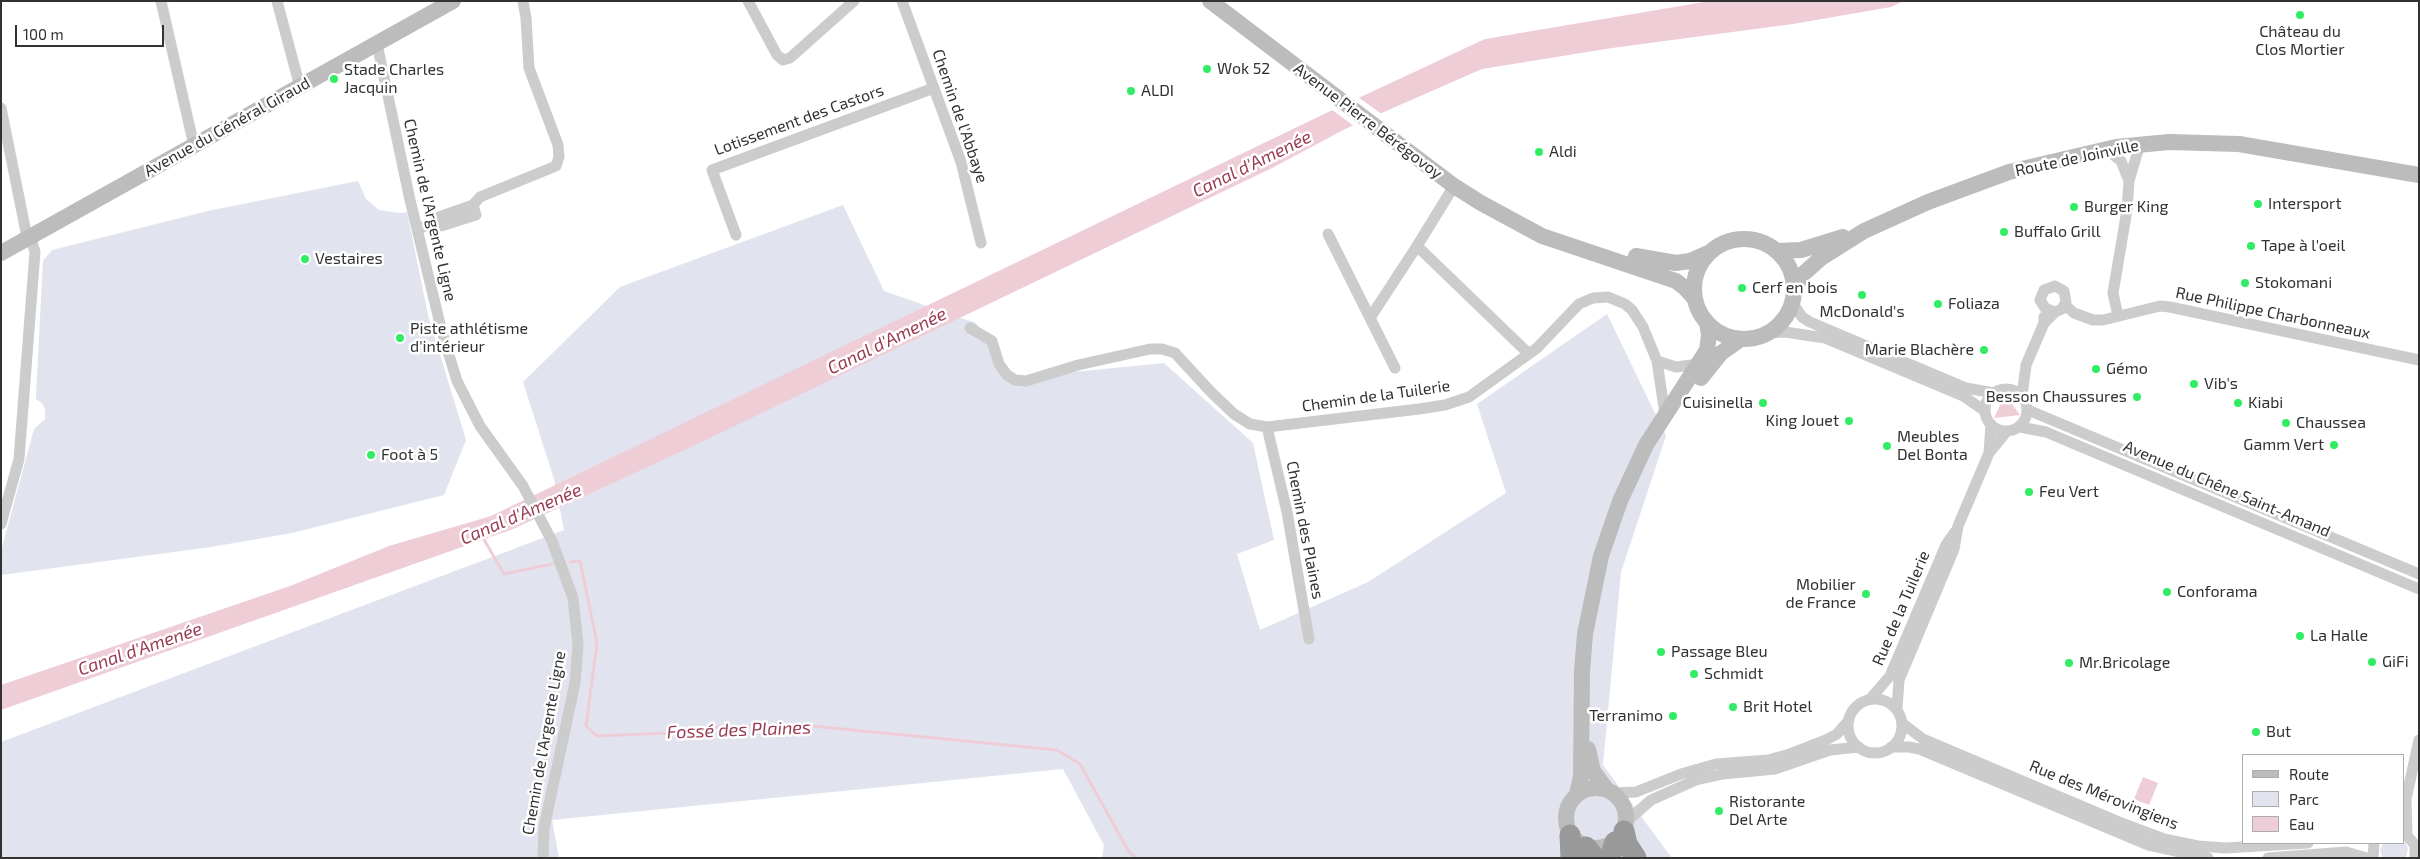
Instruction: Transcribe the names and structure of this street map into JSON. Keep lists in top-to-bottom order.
{
  "streets": {
    "main road": ["Avenue Pierre Bérégovoy", "Avenue du Général Giraud", "Route de Joinville"],
    "street": [
      "Chemin de l'Abbaye",
      "Lotissement des Castors",
      "Chemin de l'Argente Ligne",
      "Rue Philippe Charbonneaux",
      "Chemin de la Tuilerie",
      "Avenue du Chêne Saint-Amand",
      "Chemin des Plaines",
      "Rue de la Tuilerie",
      "Rue des Mérovingiens"
    ]
  },
  "crossings": [
    ["Chemin de l'Abbaye", "Lotissement des Castors"],
    ["Avenue du Général Giraud", "Chemin de l'Argente Ligne"],
    ["Chemin de la Tuilerie", "Chemin des Plaines"],
    ["Avenue du Chêne Saint-Amand", "Rue de la Tuilerie"],
    ["Rue de la Tuilerie", "Rue des Mérovingiens"]
  ],
  "water": ["Canal d'Amenée", "Fossé des Plaines"],
  "places": [
    "Château du Clos Mortier",
    "Wok 52",
    "Stade Charles Jacquin",
    "ALDI",
    "Aldi",
    "Intersport",
    "Burger King",
    "Buffalo Grill",
    "Tape à l'oeil",
    "Vestaires",
    "Stokomani",
    "Cerf en bois",
    "McDonald's",
    "Foliaza",
    "Piste athlétisme d'intérieur",
    "Marie Blachère",
    "Gémo",
    "Vib's",
    "Besson Chaussures",
    "Cuisinella",
    "Kiabi",
    "King Jouet",
    "Chaussea",
    "Gamm Vert",
    "Meubles Del Bonta",
    "Foot à 5",
    "Feu Vert",
    "Conforama",
    "Mobilier de France",
    "La Halle",
    "Passage Bleu",
    "GiFi",
    "Mr.Bricolage",
    "Schmidt",
    "Brit Hotel",
    "Terranimo",
    "But",
    "Ristorante Del Arte"
  ],
  "legend": ["Route", "Parc", "Eau"],
  "scale_bar": "100 m"
}
